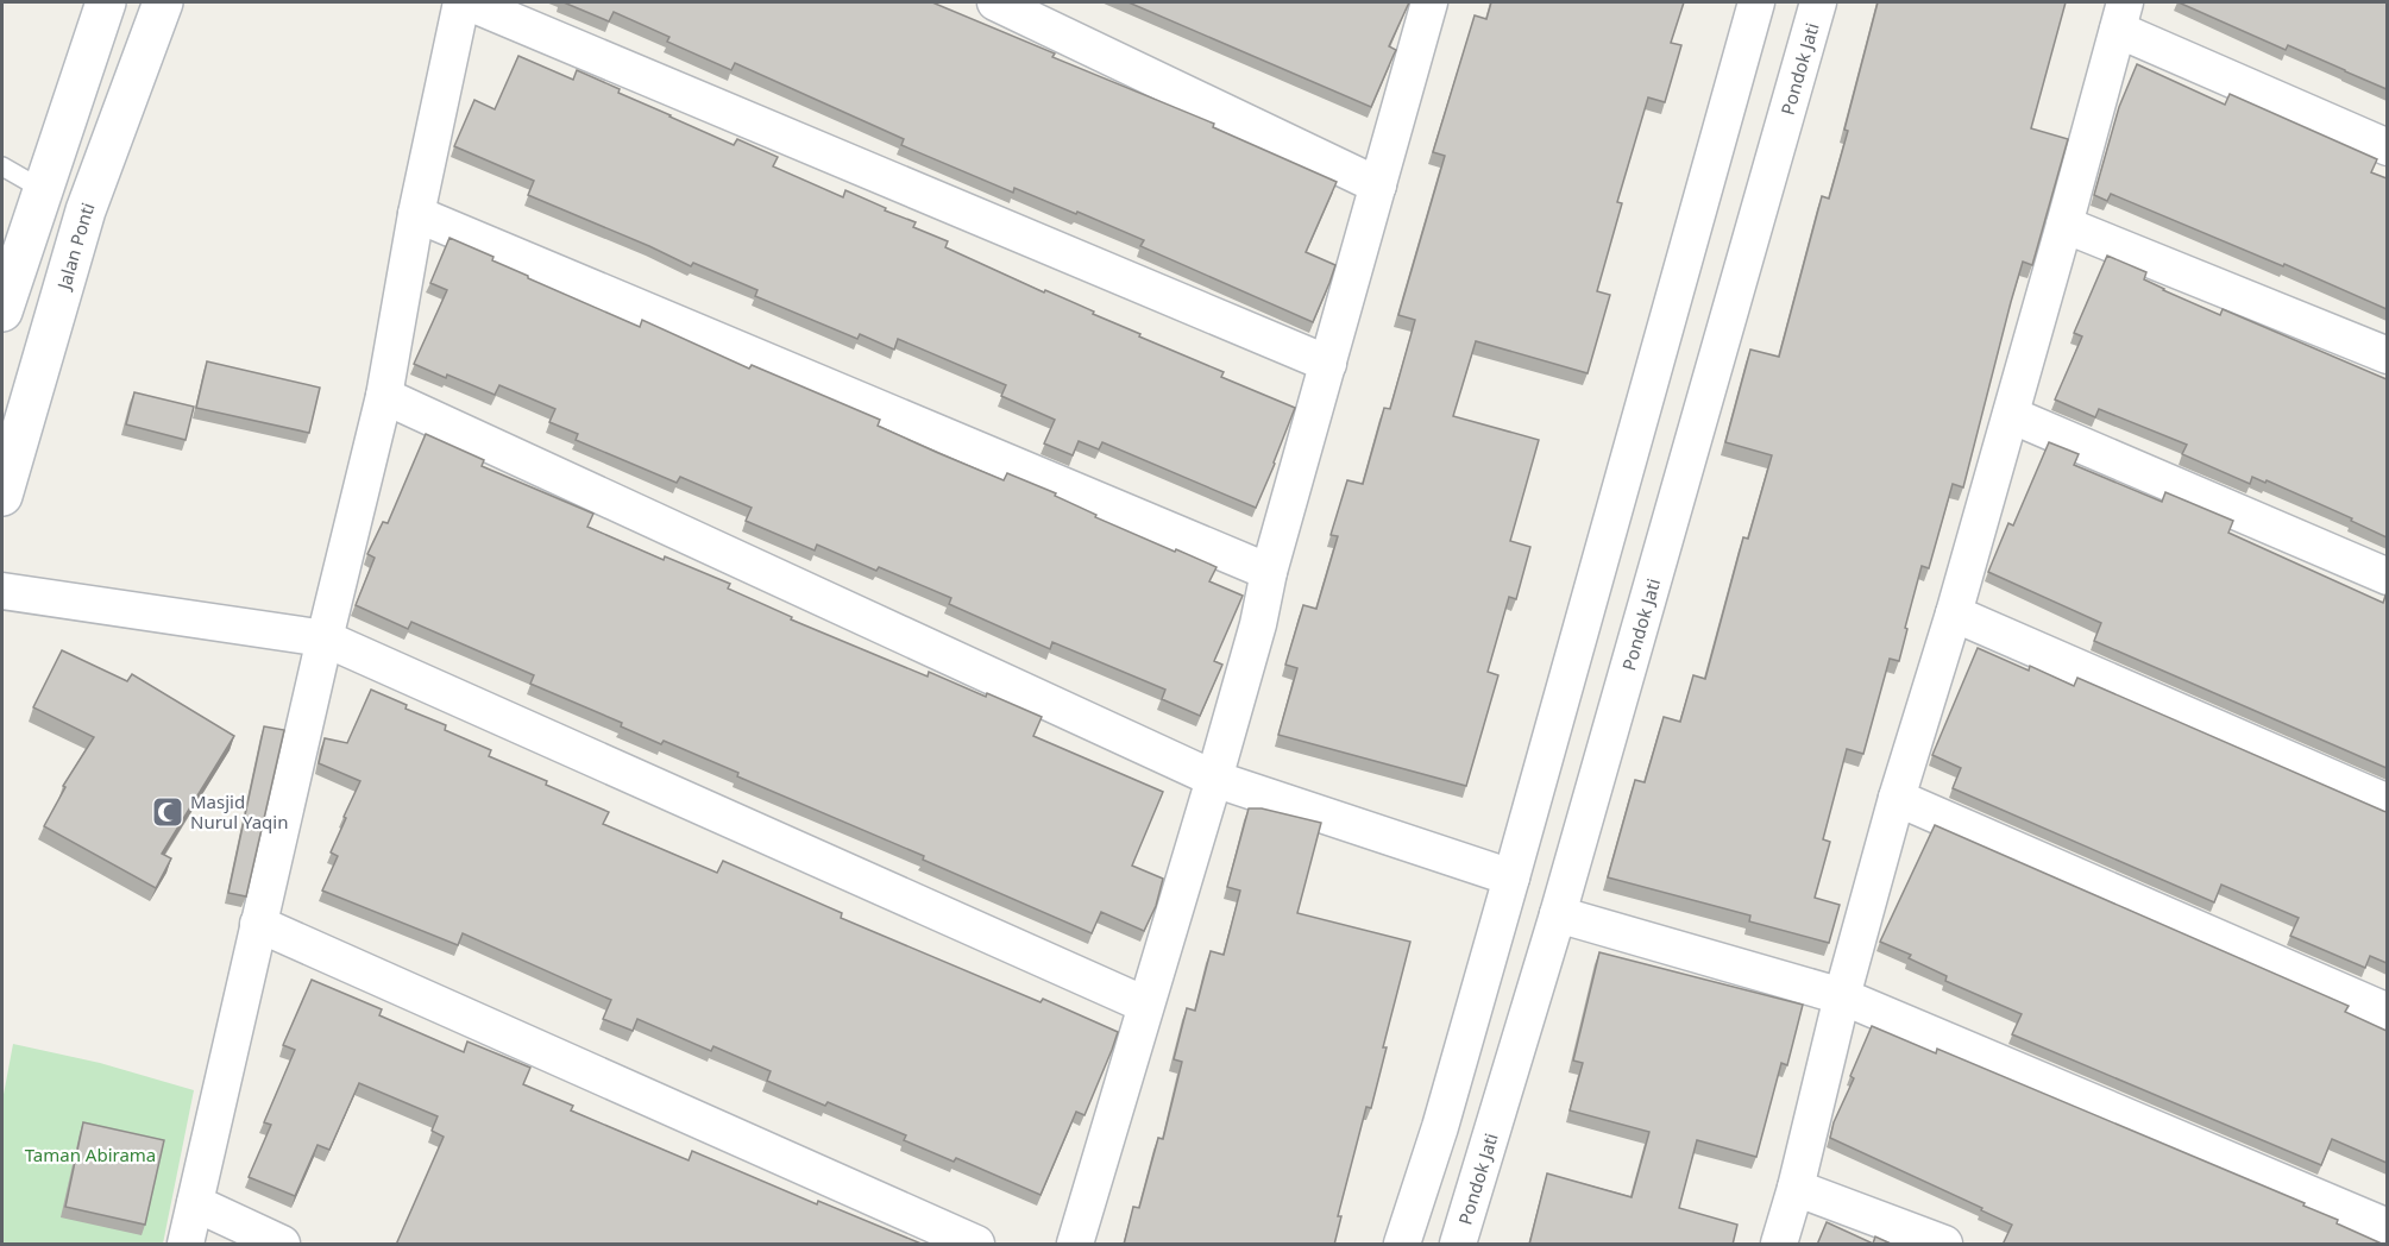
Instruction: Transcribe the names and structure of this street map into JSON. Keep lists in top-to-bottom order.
{
  "streets": {
    "main road": ["Jalan Ponti"],
    "street": ["Pondok Jati"]
  },
  "parks": ["Taman Abirama"],
  "places": {
    "mosque": ["Masjid Nurul Yaqin"]
  }
}
